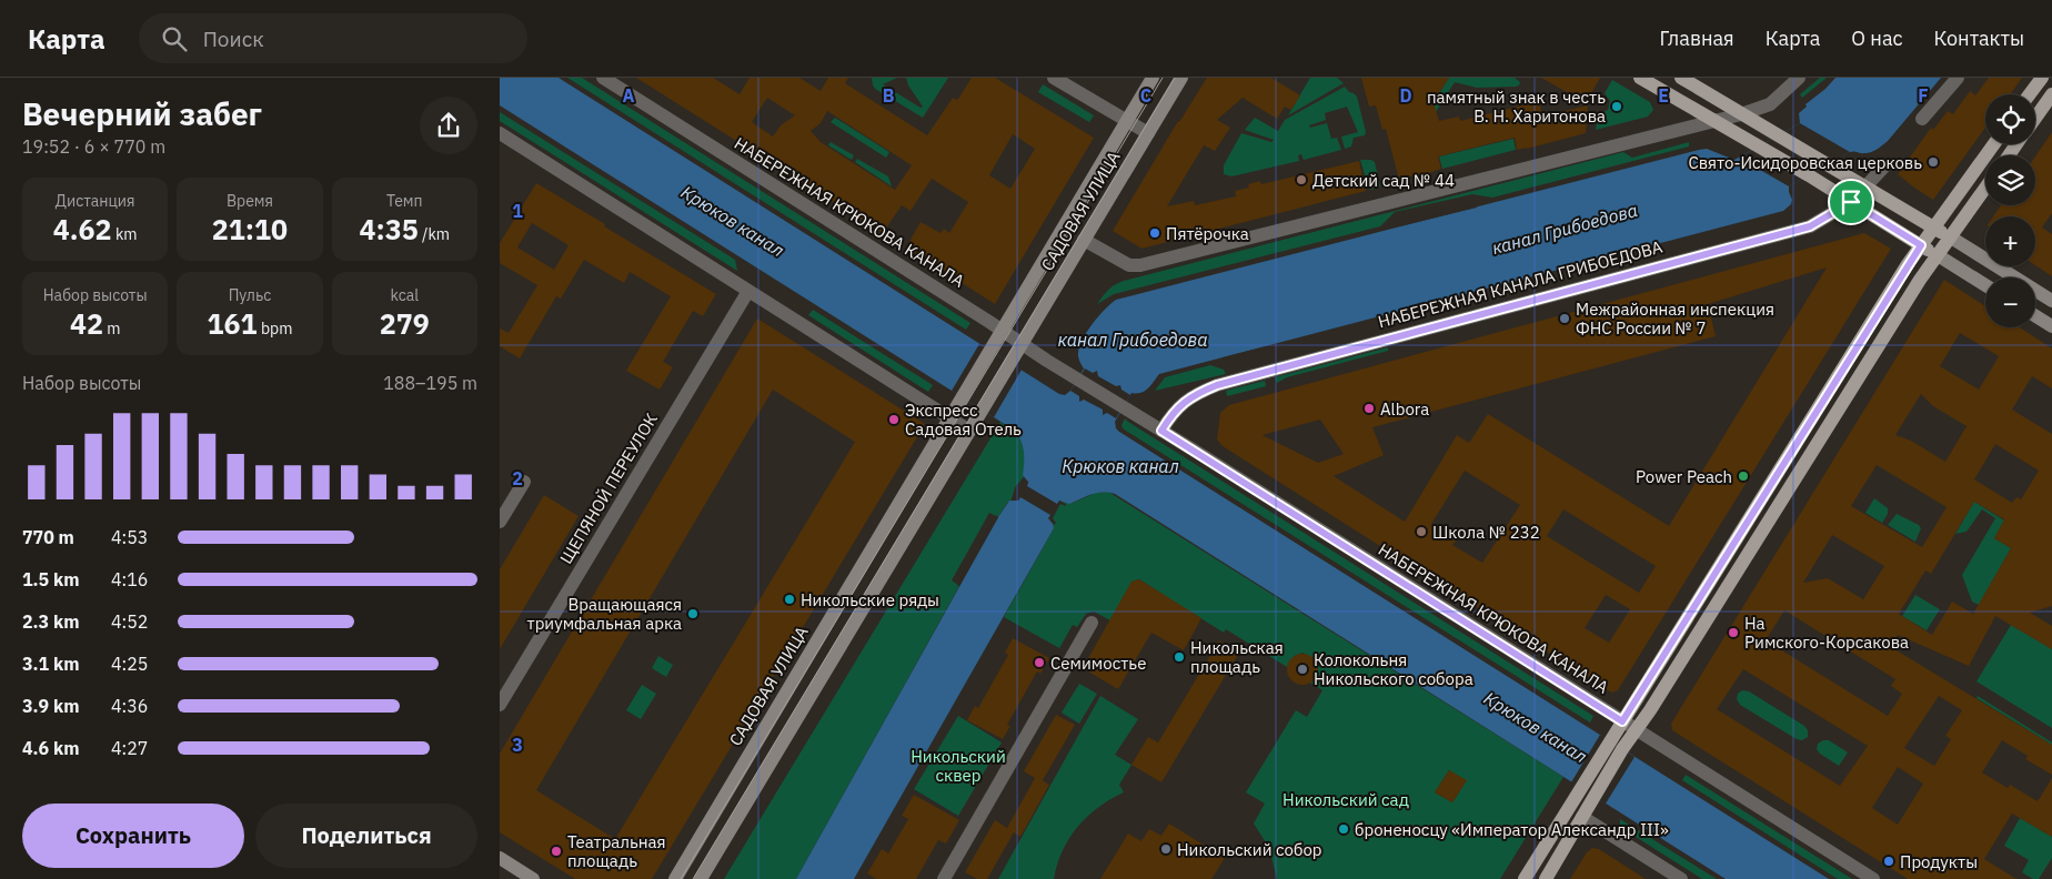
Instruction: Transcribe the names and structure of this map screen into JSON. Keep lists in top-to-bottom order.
{
  "streets": {
    "street": [
      "САДОВАЯ УЛИЦА",
      "НАБЕРЕЖНАЯ КРЮКОВА КАНАЛА",
      "НАБЕРЕЖНАЯ КАНАЛА ГРИБОЕДОВА",
      "ЩЕПЯНОЙ ПЕРЕУЛОК"
    ]
  },
  "crossings": [
    ["САДОВАЯ УЛИЦА", "НАБЕРЕЖНАЯ КРЮКОВА КАНАЛА"],
    ["НАБЕРЕЖНАЯ КРЮКОВА КАНАЛА", "НАБЕРЕЖНАЯ КАНАЛА ГРИБОЕДОВА"]
  ],
  "water": ["Крюков канал", "канал Грибоедова"],
  "parks": ["Никольский сквер", "Никольский сад"],
  "places": [
    "памятный знак в честь В. Н. Харитонова",
    "Свято-Исидоровская церковь",
    "Детский сад № 44",
    "Пятёрочка",
    "Межрайонная инспекция ФНС России № 7",
    "Albora",
    "Экспресс Садовая Отель",
    "Power Peach",
    "Школа № 232",
    "Никольские ряды",
    "Вращающаяся триумфальная арка",
    "На Римского-Корсакова",
    "Никольская площадь",
    "Семимостье",
    "Колокольня Никольского собора",
    "броненосцу «Император Александр III»",
    "Никольский собор",
    "Театральная площадь",
    "Продукты"
  ],
  "page": {
    "header": "Карта",
    "search": "Поиск",
    "nav": [
      "Главная",
      "Карта",
      "О нас",
      "Контакты"
    ],
    "heading": ["Вечерний забег", "19:52 · 6 × 770 m"],
    "map_buttons": ["+", "−"],
    "stats": [
      ["Дистанция", "4.62 km"],
      ["Время", "21:10"],
      ["Темп", "4:35 /km"],
      ["Набор высоты", "42 m"],
      ["Пульс", "161 bpm"],
      ["kcal", "279"]
    ],
    "chart": ["Набор высоты", "188–195 m"],
    "list": [
      {
        "name": "770 m",
        "note": "4:53"
      },
      {
        "name": "1.5 km",
        "note": "4:16"
      },
      {
        "name": "2.3 km",
        "note": "4:52"
      },
      {
        "name": "3.1 km",
        "note": "4:25"
      },
      {
        "name": "3.9 km",
        "note": "4:36"
      },
      {
        "name": "4.6 km",
        "note": "4:27"
      }
    ],
    "buttons": ["Сохранить", "Поделиться"]
  },
  "grid": {
    "columns": [
      "A",
      "B",
      "C",
      "D",
      "E",
      "F"
    ],
    "rows": ["1", "2", "3"]
  }
}
